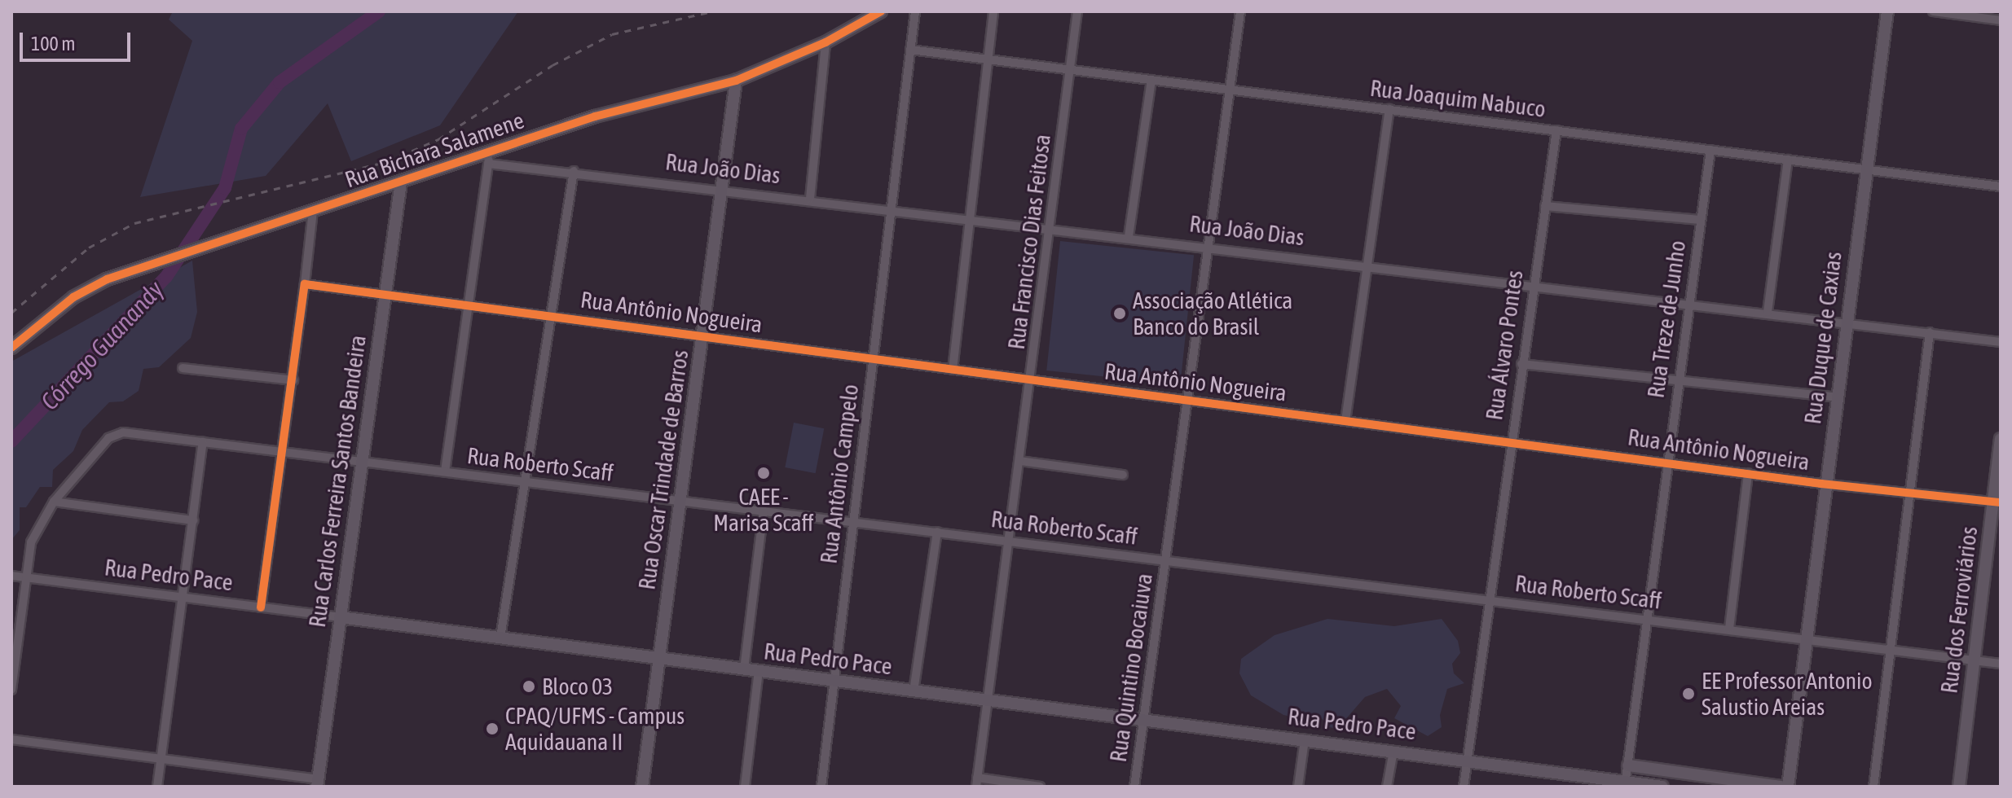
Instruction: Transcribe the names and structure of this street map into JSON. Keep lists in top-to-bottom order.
{
  "streets": {
    "main road": [
      "Rua Bichara Salamene",
      "Rua Duque de Caxias",
      "Rua Oscar Trindade de Barros",
      "Rua Carlos Ferreira Santos Bandeira",
      "Rua Pedro Pace",
      "Rua dos Ferroviários"
    ],
    "street": [
      "Rua Joaquim Nabuco",
      "Rua João Dias",
      "Rua Francisco Dias Feitosa",
      "Rua Antônio Nogueira",
      "Rua Treze de Junho",
      "Rua Álvaro Pontes",
      "Rua Roberto Scaff",
      "Rua Antônio Campelo",
      "Rua Quintino Bocaiuva"
    ]
  },
  "crossings": [
    ["Rua Joaquim Nabuco", "Rua Francisco Dias Feitosa"],
    ["Rua Joaquim Nabuco", "Rua Treze de Junho"],
    ["Rua Joaquim Nabuco", "Rua Duque de Caxias"],
    ["Rua Joaquim Nabuco", "Rua Álvaro Pontes"],
    ["Rua Joaquim Nabuco", "Rua Antônio Campelo"],
    ["Rua Joaquim Nabuco", "Rua Quintino Bocaiuva"],
    ["Rua Bichara Salamene", "Rua João Dias"],
    ["Rua Bichara Salamene", "Rua Oscar Trindade de Barros"],
    ["Rua Bichara Salamene", "Rua Carlos Ferreira Santos Bandeira"],
    ["Rua João Dias", "Rua Francisco Dias Feitosa"],
    ["Rua João Dias", "Rua Treze de Junho"],
    ["Rua João Dias", "Rua Duque de Caxias"],
    ["Rua João Dias", "Rua Álvaro Pontes"],
    ["Rua João Dias", "Rua Oscar Trindade de Barros"],
    ["Rua João Dias", "Rua Antônio Campelo"],
    ["Rua João Dias", "Rua Quintino Bocaiuva"],
    ["Rua Francisco Dias Feitosa", "Rua Antônio Nogueira"],
    ["Rua Francisco Dias Feitosa", "Rua Roberto Scaff"],
    ["Rua Francisco Dias Feitosa", "Rua Pedro Pace"],
    ["Rua Antônio Nogueira", "Rua Treze de Junho"],
    ["Rua Antônio Nogueira", "Rua Duque de Caxias"],
    ["Rua Antônio Nogueira", "Rua Álvaro Pontes"],
    ["Rua Antônio Nogueira", "Rua Oscar Trindade de Barros"],
    ["Rua Antônio Nogueira", "Rua Antônio Campelo"],
    ["Rua Antônio Nogueira", "Rua Carlos Ferreira Santos Bandeira"],
    ["Rua Antônio Nogueira", "Rua dos Ferroviários"],
    ["Rua Antônio Nogueira", "Rua Quintino Bocaiuva"],
    ["Rua Treze de Junho", "Rua Roberto Scaff"],
    ["Rua Treze de Junho", "Rua Pedro Pace"],
    ["Rua Duque de Caxias", "Rua Roberto Scaff"],
    ["Rua Álvaro Pontes", "Rua Roberto Scaff"],
    ["Rua Álvaro Pontes", "Rua Pedro Pace"],
    ["Rua Roberto Scaff", "Rua Oscar Trindade de Barros"],
    ["Rua Roberto Scaff", "Rua Antônio Campelo"],
    ["Rua Roberto Scaff", "Rua Carlos Ferreira Santos Bandeira"],
    ["Rua Roberto Scaff", "Rua dos Ferroviários"],
    ["Rua Roberto Scaff", "Rua Quintino Bocaiuva"],
    ["Rua Oscar Trindade de Barros", "Rua Pedro Pace"],
    ["Rua Antônio Campelo", "Rua Pedro Pace"],
    ["Rua Carlos Ferreira Santos Bandeira", "Rua Pedro Pace"],
    ["Rua Pedro Pace", "Rua Quintino Bocaiuva"]
  ],
  "water": ["Córrego Guanandy"],
  "places": [
    "Associação Atlética Banco do Brasil",
    "CAEE - Marisa Scaff",
    "Bloco 03",
    "EE Professor Antonio Salustio Areias",
    "CPAQ/UFMS - Campus Aquidauana II"
  ],
  "scale_bar": "100 m"
}
